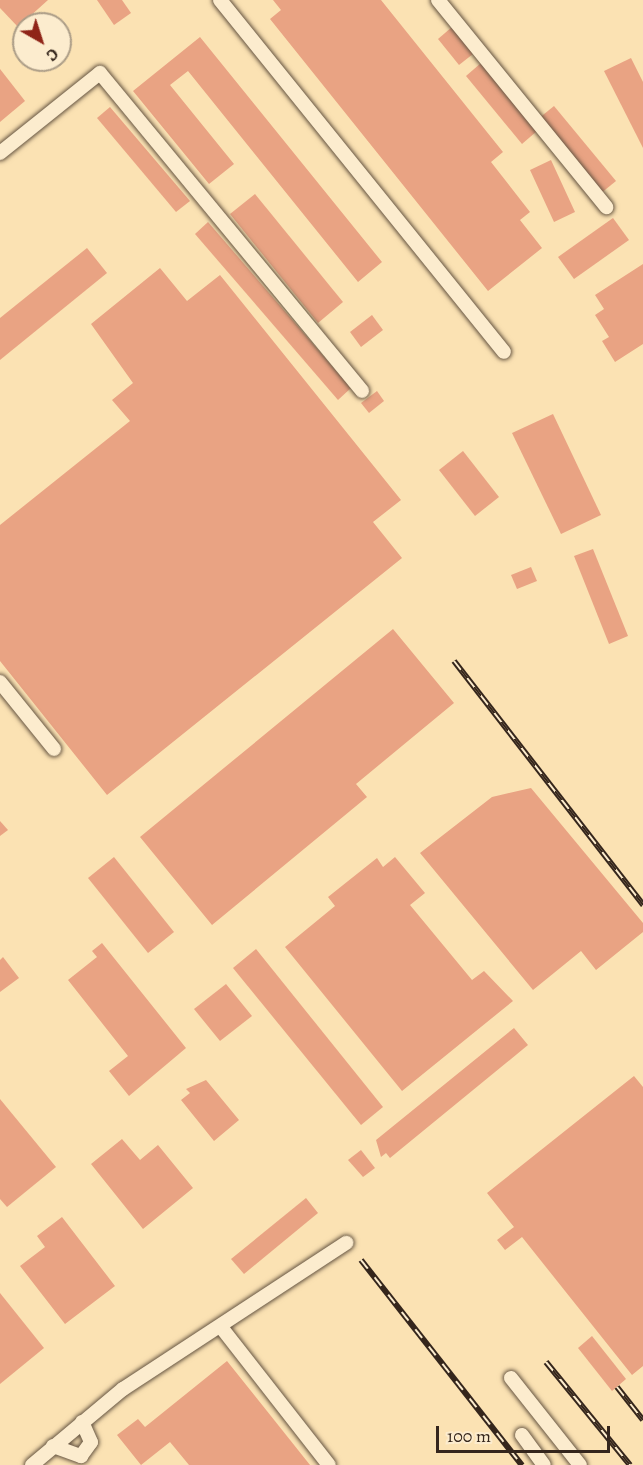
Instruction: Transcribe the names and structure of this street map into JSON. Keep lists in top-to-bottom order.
{
  "scale_bar": "100 m",
  "north": "bottom right"
}
